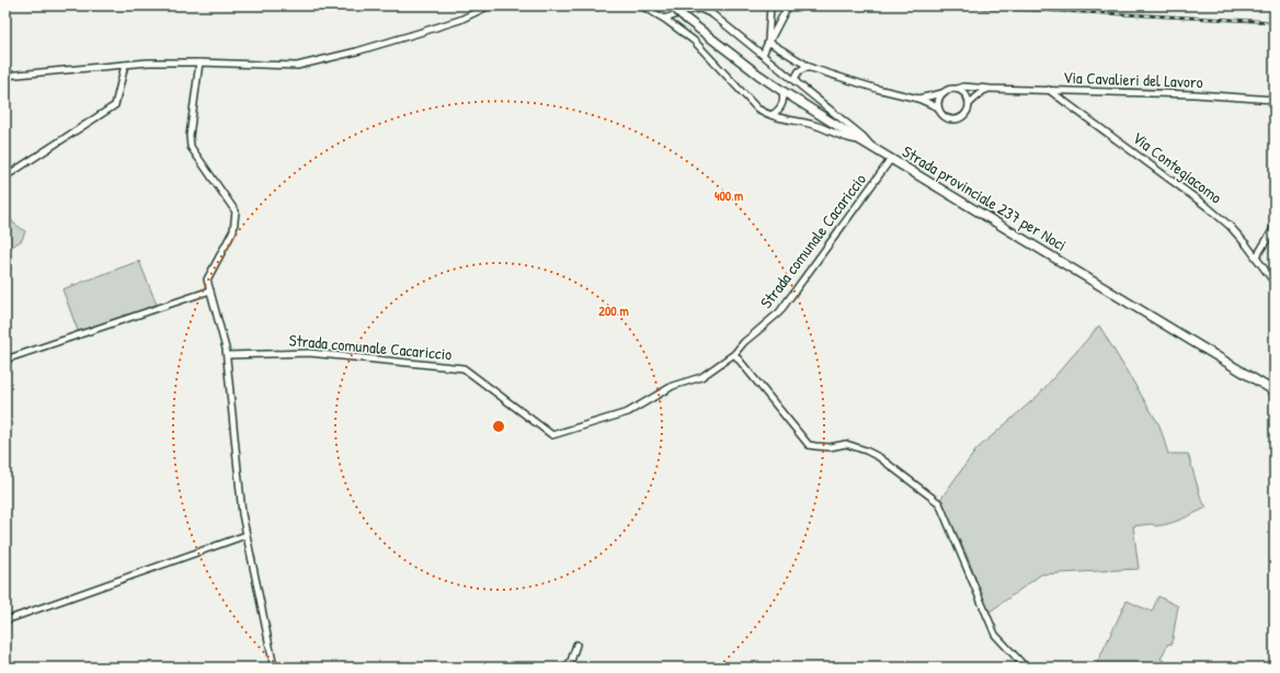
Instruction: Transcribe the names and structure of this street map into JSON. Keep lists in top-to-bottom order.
{
  "streets": {
    "main road": ["Strada provinciale 237 per Noci"],
    "street": ["Via Cavalieri del Lavoro", "Via Contegiacomo", "Strada comunale Cacariccio"]
  },
  "crossings": [
    ["Via Cavalieri del Lavoro", "Via Contegiacomo"],
    ["Strada provinciale 237 per Noci", "Strada comunale Cacariccio"]
  ],
  "rings": ["400 m", "200 m"]
}
